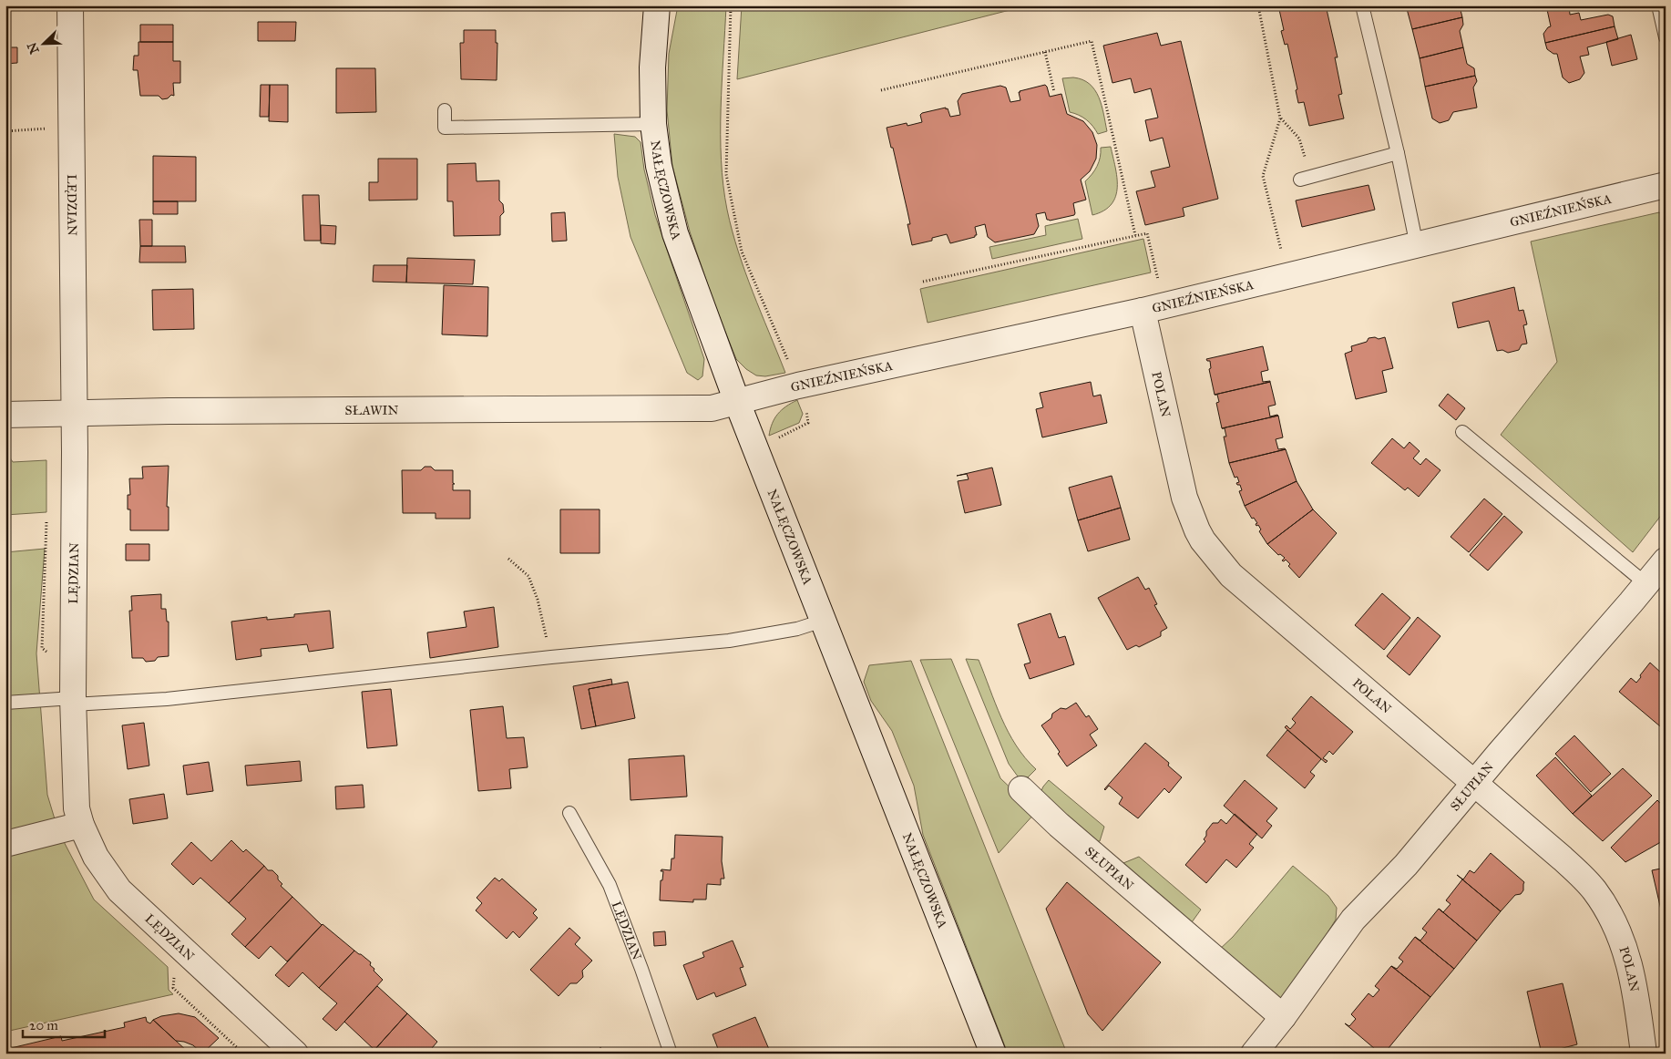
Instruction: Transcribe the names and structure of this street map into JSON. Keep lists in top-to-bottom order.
{
  "streets": {
    "street": [
      "NAŁĘCZOWSKA",
      "LĘDZIAN",
      "GNIEŹNIEŃSKA",
      "POLAN",
      "SŁAWIN",
      "SŁUPIAN"
    ]
  },
  "crossings": [
    ["NAŁĘCZOWSKA", "GNIEŹNIEŃSKA"],
    ["NAŁĘCZOWSKA", "SŁAWIN"],
    ["LĘDZIAN", "SŁAWIN"],
    ["GNIEŹNIEŃSKA", "POLAN"],
    ["GNIEŹNIEŃSKA", "SŁAWIN"],
    ["POLAN", "SŁUPIAN"]
  ],
  "scale_bar": "20 m",
  "north": "bottom left"
}
